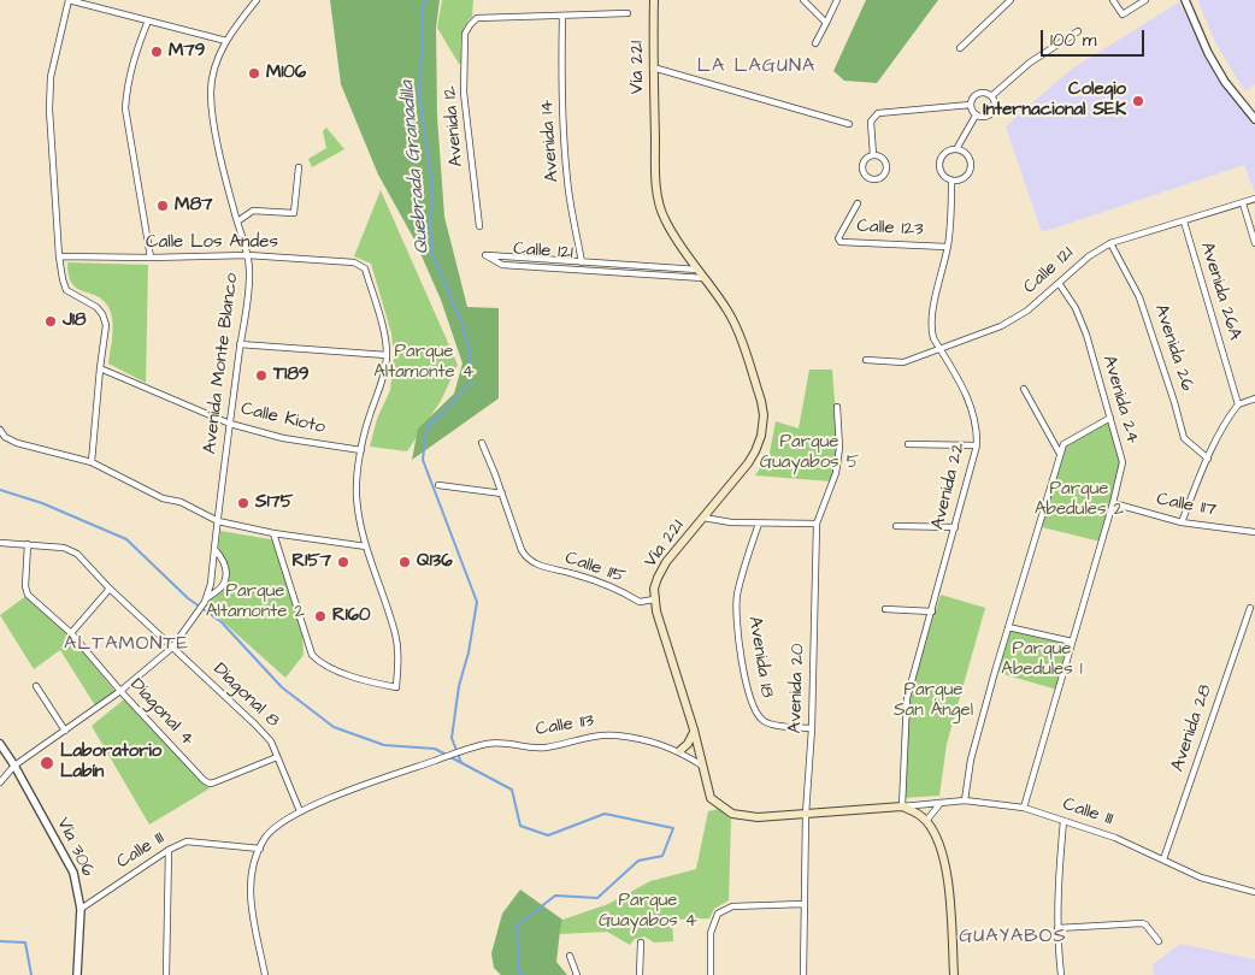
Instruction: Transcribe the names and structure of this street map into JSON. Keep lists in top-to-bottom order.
{
  "streets": {
    "main road": ["Vía 221"],
    "street": [
      "Avenida 12",
      "Avenida 14",
      "Calle 123",
      "Calle Los Andes",
      "Calle 121",
      "Avenida 26A",
      "Avenida 26",
      "Avenida Monte Blanco",
      "Avenida 24",
      "Calle Kioto",
      "Avenida 22",
      "Calle 117",
      "Calle 115",
      "Avenida 18",
      "Avenida 20",
      "Diagonal 8",
      "Diagonal 4",
      "Calle 113",
      "Avenida 28",
      "Calle 111",
      "Vía 306"
    ]
  },
  "crossings": [
    ["Vía 221", "Calle 121"],
    ["Vía 221", "Avenida 22"],
    ["Vía 221", "Calle 115"],
    ["Vía 221", "Avenida 20"],
    ["Vía 221", "Calle 113"],
    ["Vía 221", "Calle 111"],
    ["Avenida 12", "Avenida 14"],
    ["Avenida 14", "Calle 121"],
    ["Calle 123", "Avenida 22"],
    ["Calle Los Andes", "Avenida Monte Blanco"],
    ["Calle 121", "Avenida 26A"],
    ["Calle 121", "Avenida 26"],
    ["Calle 121", "Avenida 24"],
    ["Calle 121", "Avenida 22"],
    ["Avenida Monte Blanco", "Calle Kioto"],
    ["Avenida 24", "Calle 117"],
    ["Avenida 24", "Calle 111"],
    ["Avenida 22", "Calle 111"],
    ["Avenida 18", "Avenida 20"],
    ["Diagonal 8", "Diagonal 4"],
    ["Diagonal 8", "Calle 113"],
    ["Avenida 28", "Calle 111"],
    ["Calle 111", "Vía 306"]
  ],
  "districts": ["LA LAGUNA", "ALTAMONTE", "GUAYABOS"],
  "water": ["Quebrada Granadilla"],
  "parks": [
    "Parque Altamonte 4",
    "Parque Guayabos 5",
    "Parque Abedules 2",
    "Parque Altamonte 2",
    "Parque Abedules 1",
    "Parque San Ángel",
    "Parque Guayabos 4"
  ],
  "places": [
    "M79",
    "M106",
    "Colegio Internacional SEK",
    "M87",
    "J18",
    "T189",
    "S175",
    "R157",
    "Q136",
    "R160",
    "Laboratorio Labín"
  ],
  "scale_bar": "100 m"
}
